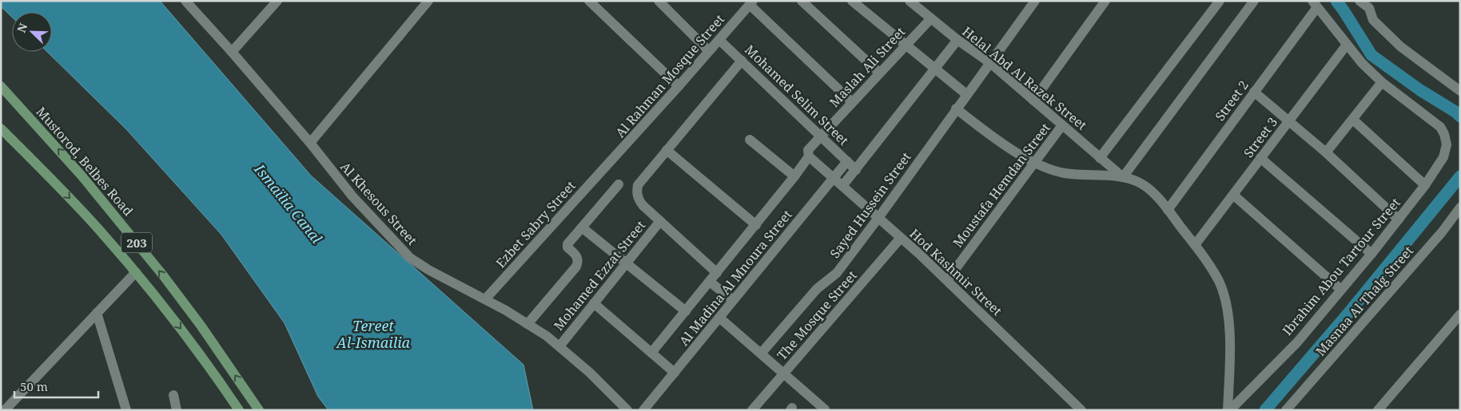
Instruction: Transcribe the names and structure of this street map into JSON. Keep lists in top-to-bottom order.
{
  "streets": {
    "main road": ["Mustorod, Belbes Road", "203"],
    "street": [
      "Maslah Ali Street",
      "Al Rahman Mosque Street",
      "Helal Abd Al Razek Street",
      "Mohamed Selim Street",
      "Street 2",
      "Street 3",
      "Moustafa Hemdan Street",
      "Al Khesous Street",
      "Sayed Hussein Street",
      "Ezbet Sabry Street",
      "Ibrahim Abou Tartour Street",
      "Hod Kashmir Street",
      "Mohamed Ezzat Street",
      "Al Madina Al Mnoura Street",
      "Masnaa Al Thalg Street",
      "The Mosque Street"
    ]
  },
  "crossings": [
    ["Maslah Ali Street", "Helal Abd Al Razek Street"],
    ["Maslah Ali Street", "Mohamed Selim Street"],
    ["Maslah Ali Street", "Hod Kashmir Street"],
    ["Al Rahman Mosque Street", "Mohamed Selim Street"],
    ["Al Rahman Mosque Street", "Ezbet Sabry Street"],
    ["Helal Abd Al Razek Street", "Moustafa Hemdan Street"],
    ["Helal Abd Al Razek Street", "Sayed Hussein Street"],
    ["Mohamed Selim Street", "Al Madina Al Mnoura Street"],
    ["Moustafa Hemdan Street", "Hod Kashmir Street"],
    ["Al Khesous Street", "Ezbet Sabry Street"],
    ["Al Khesous Street", "Mohamed Ezzat Street"],
    ["Sayed Hussein Street", "Hod Kashmir Street"],
    ["Hod Kashmir Street", "Al Madina Al Mnoura Street"],
    ["Hod Kashmir Street", "The Mosque Street"]
  ],
  "water": ["Ismaïlia Canal", "Tereet Al-Ismailia"],
  "scale_bar": "50 m",
  "north": "top left"
}
